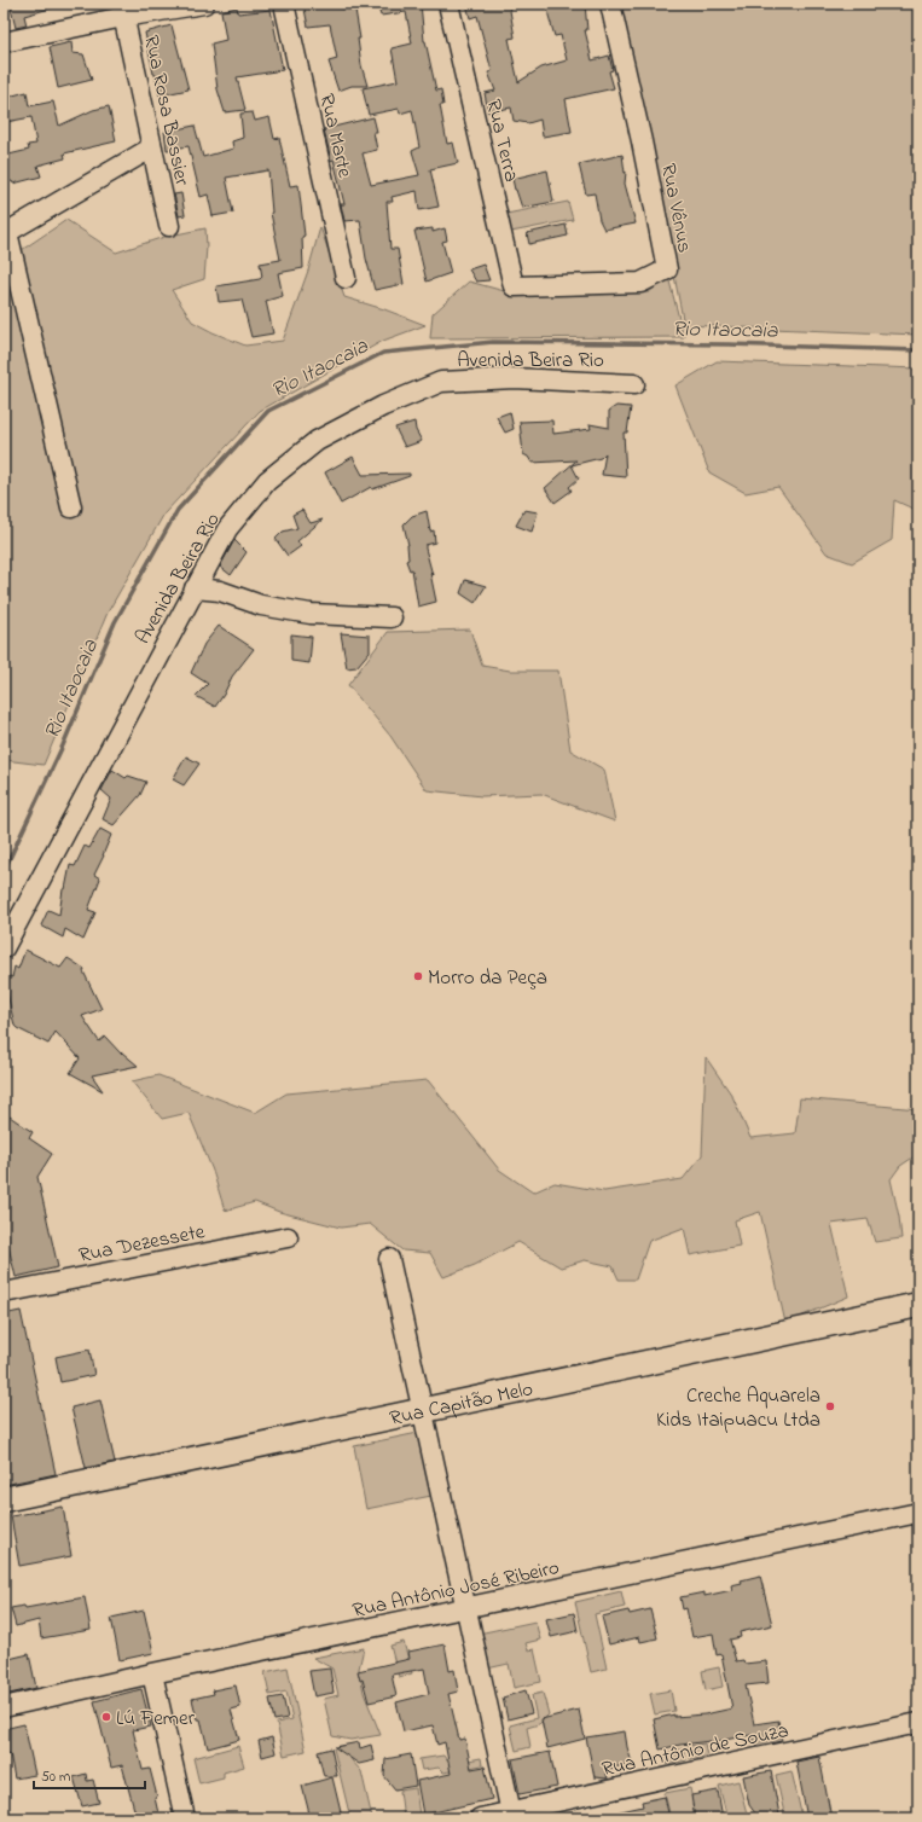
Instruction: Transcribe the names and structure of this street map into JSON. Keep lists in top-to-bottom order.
{
  "streets": {
    "main road": ["Rua Capitão Melo"],
    "street": [
      "Rua Rosa Bassier",
      "Rua Marte",
      "Rua Terra",
      "Rua Vênus",
      "Avenida Beira Rio",
      "Rua Dezessete",
      "Rua Antônio José Ribeiro",
      "Rua Antônio de Souza"
    ]
  },
  "crossings": [
    ["Rua Terra", "Rua Vênus"]
  ],
  "water": ["Rio Itaocaia"],
  "places": ["Morro da Peça", "Creche Aquarela Kids Itaipuacu Ltda", "Lú Femer"],
  "scale_bar": "50 m"
}
